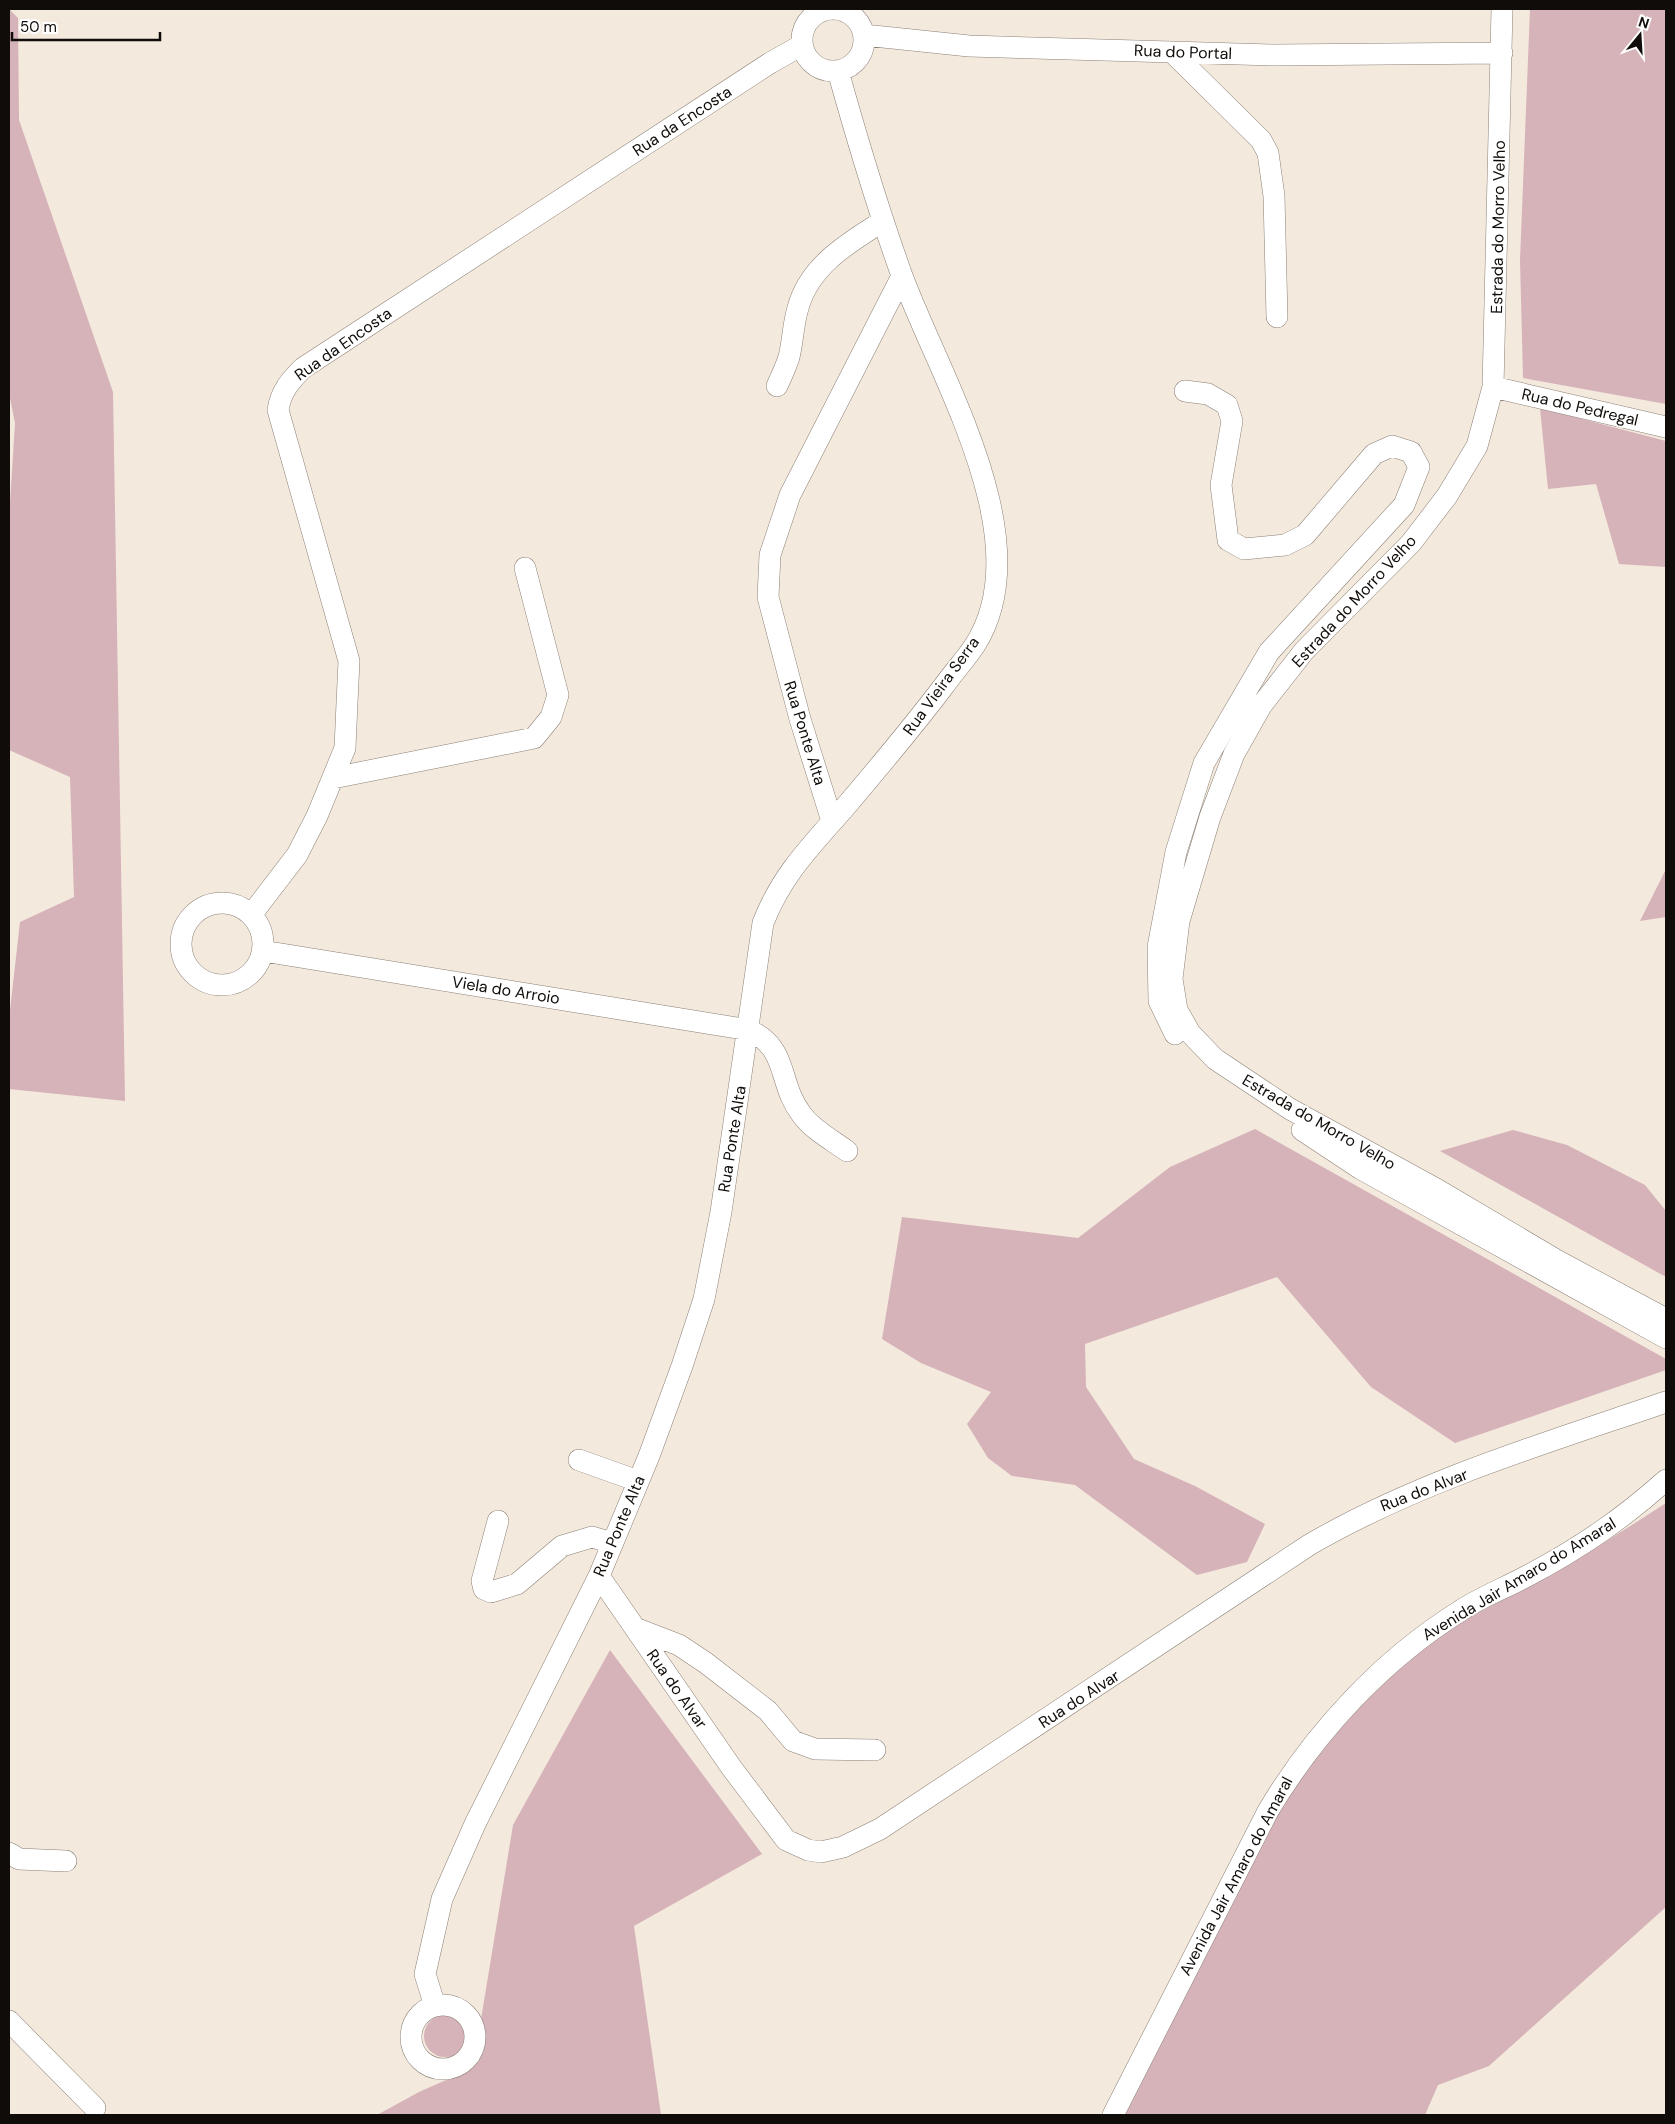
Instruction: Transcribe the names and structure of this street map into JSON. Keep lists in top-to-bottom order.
{
  "streets": {
    "street": [
      "Rua do Portal",
      "Rua da Encosta",
      "Estrada do Morro Velho",
      "Rua do Pedregal",
      "Rua Vieira Serra",
      "Rua Ponte Alta",
      "Viela do Arroio",
      "Rua do Alvar",
      "Avenida Jair Amaro do Amaral"
    ]
  },
  "crossings": [
    ["Rua do Portal", "Rua da Encosta"],
    ["Rua do Portal", "Estrada do Morro Velho"],
    ["Rua do Portal", "Rua Vieira Serra"],
    ["Rua da Encosta", "Rua Vieira Serra"],
    ["Rua da Encosta", "Viela do Arroio"],
    ["Estrada do Morro Velho", "Rua do Pedregal"],
    ["Rua Vieira Serra", "Rua Ponte Alta"],
    ["Rua Ponte Alta", "Viela do Arroio"],
    ["Rua Ponte Alta", "Rua do Alvar"]
  ],
  "scale_bar": "50 m",
  "north": "top"
}
